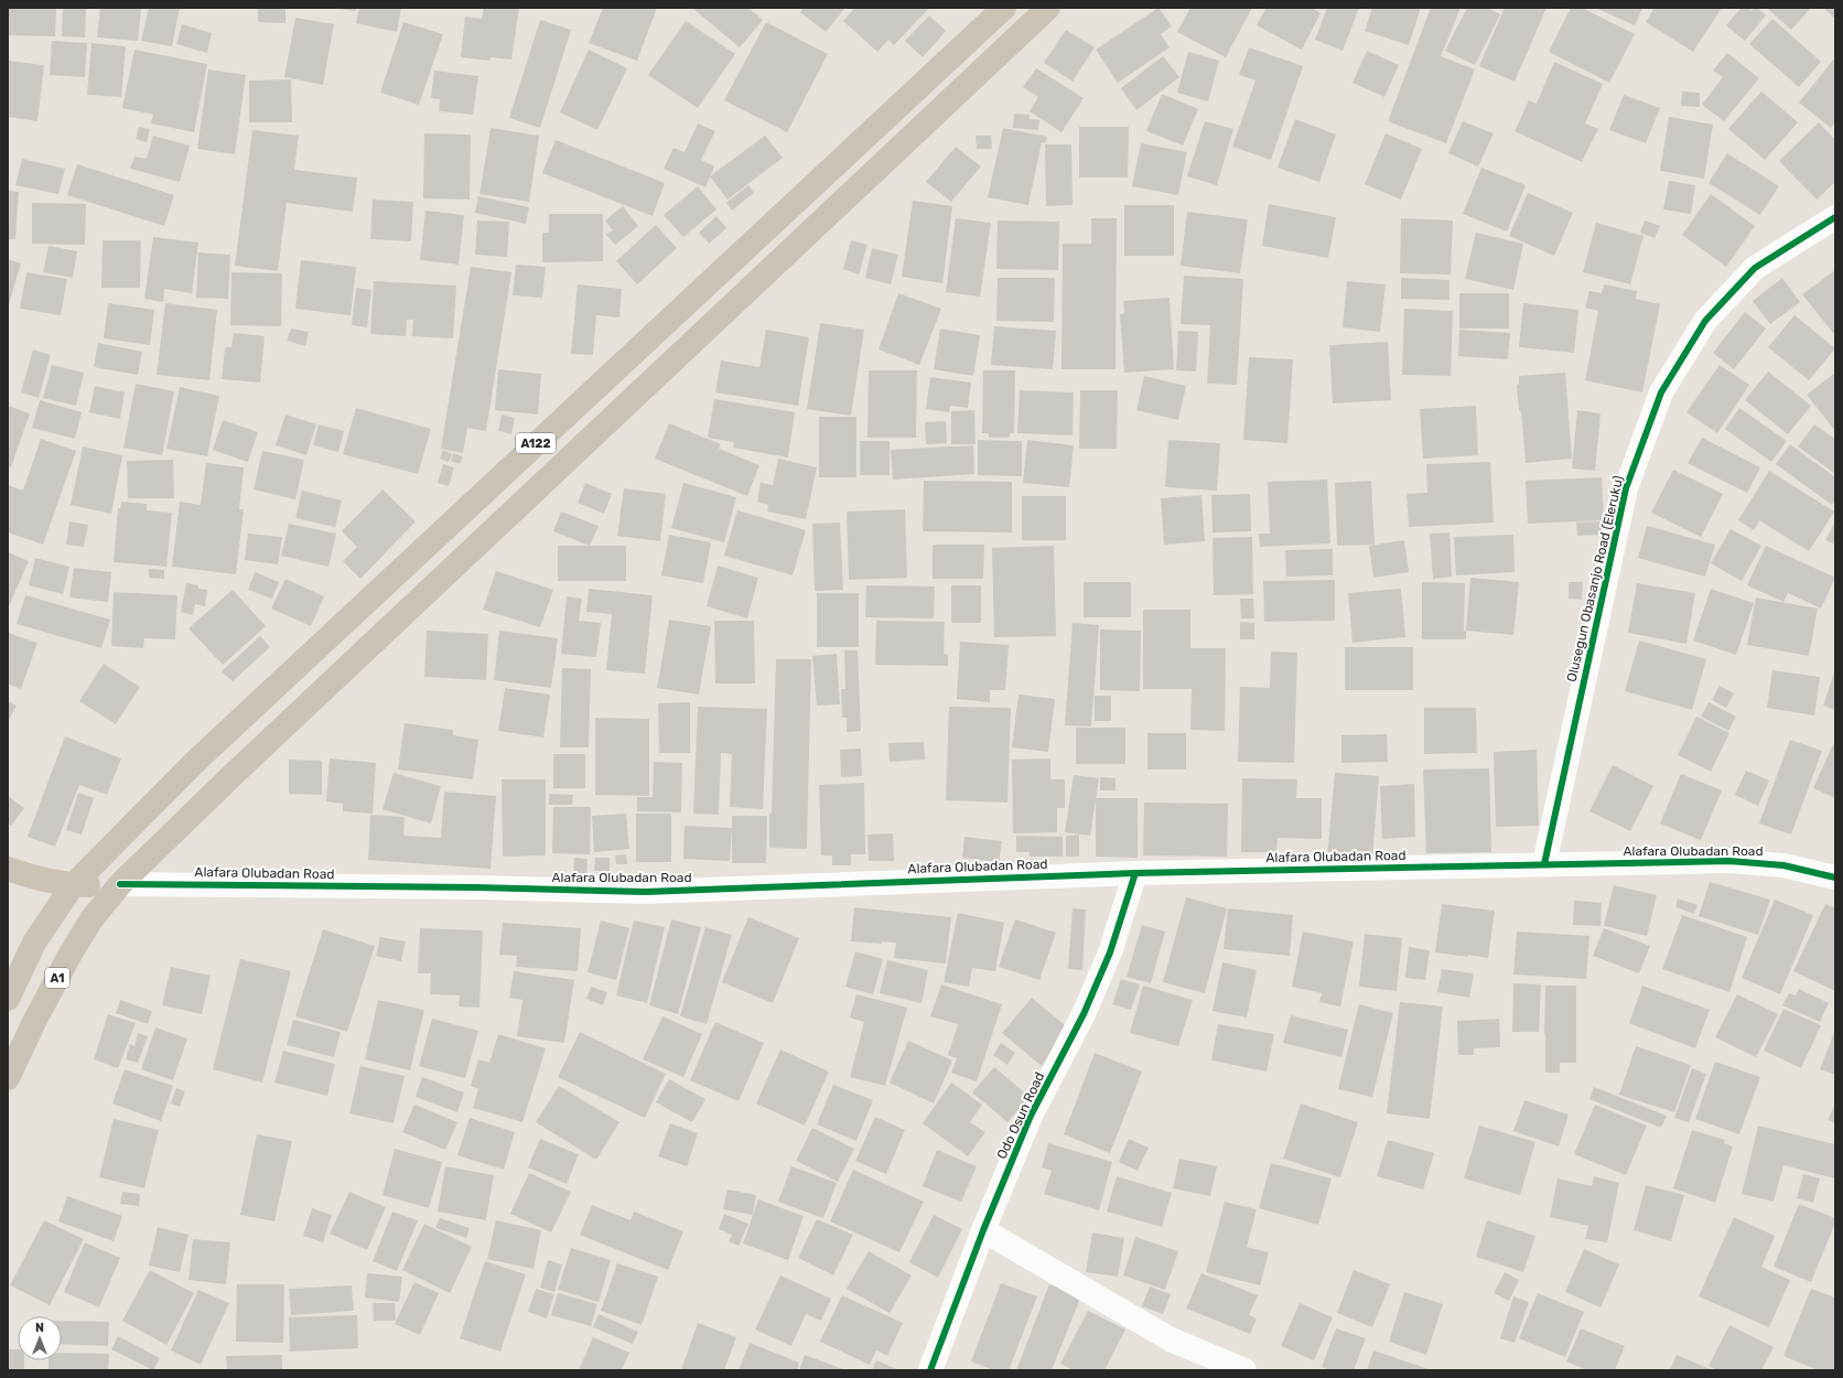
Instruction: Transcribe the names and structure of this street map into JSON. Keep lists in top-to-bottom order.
{
  "streets": {
    "highway": ["A122", "A1"],
    "street": ["Olusegun Obasanjo Road (Eleruku)", "Alafara Olubadan Road", "Odo Osun Road"]
  },
  "crossings": [
    ["A122", "Alafara Olubadan Road"],
    ["A122", "A1"],
    ["Olusegun Obasanjo Road (Eleruku)", "Alafara Olubadan Road"],
    ["Alafara Olubadan Road", "A1"],
    ["Alafara Olubadan Road", "Odo Osun Road"]
  ],
  "north": "top"
}
